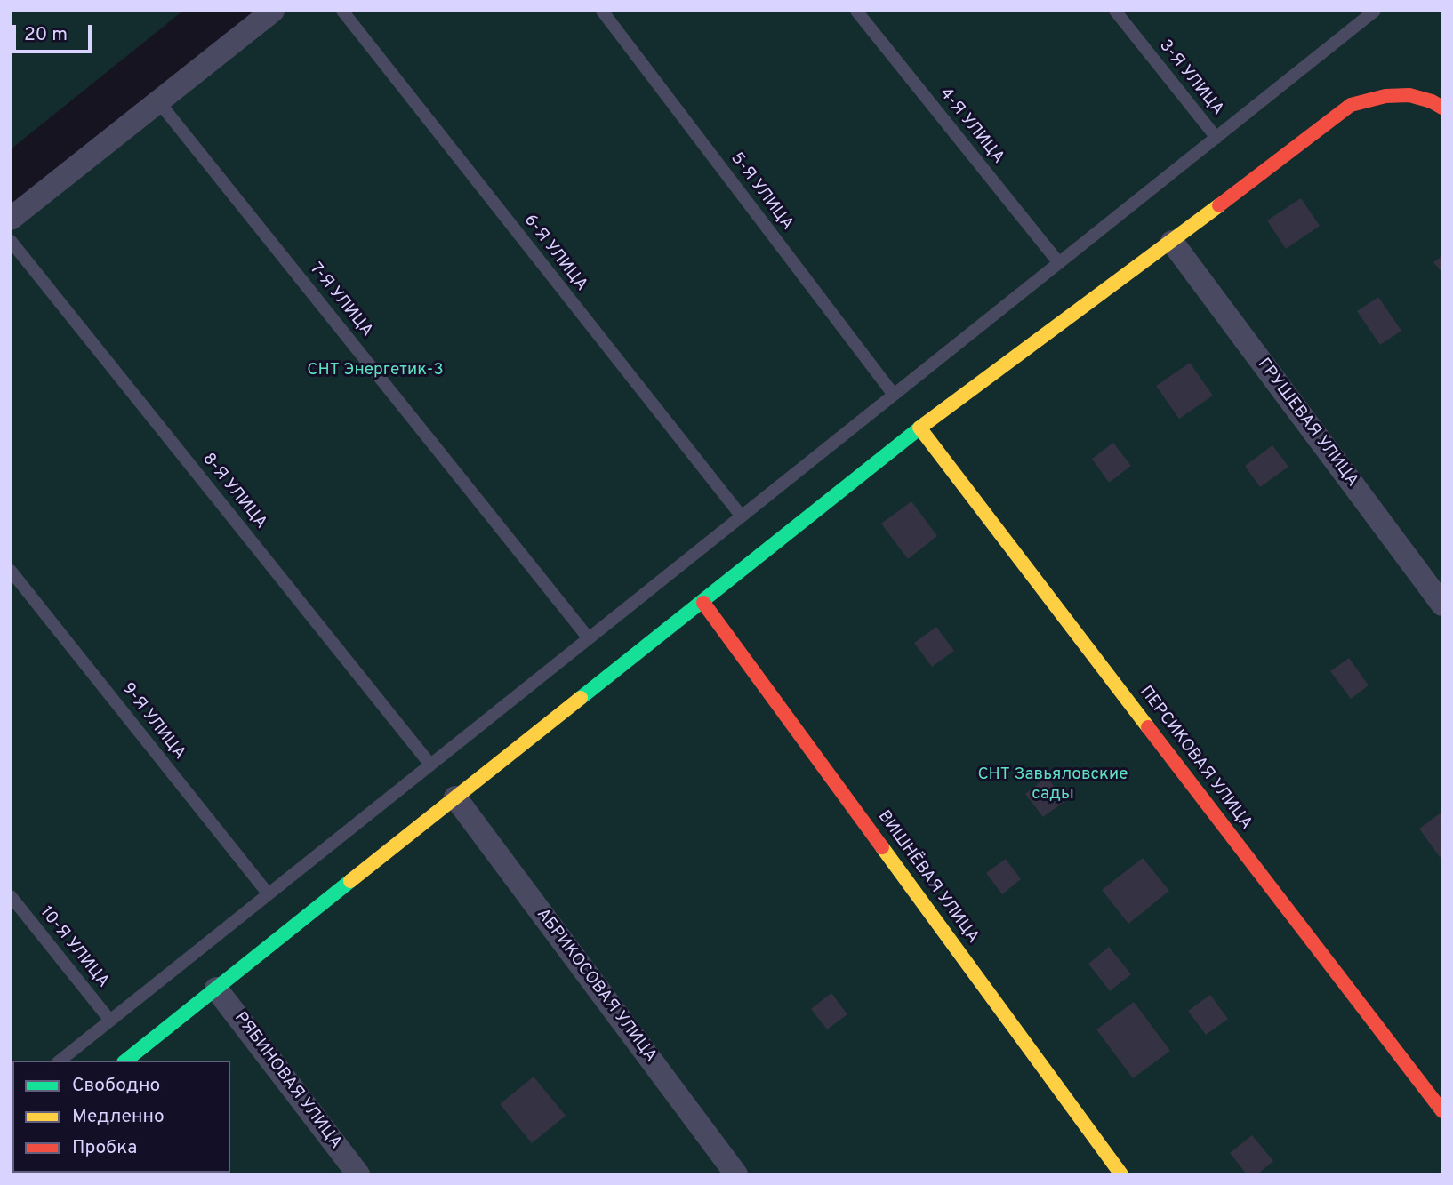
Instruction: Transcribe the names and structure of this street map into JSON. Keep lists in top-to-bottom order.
{
  "streets": {
    "street": [
      "ГРУШЕВАЯ УЛИЦА",
      "ПЕРСИКОВАЯ УЛИЦА",
      "ВИШНЁВАЯ УЛИЦА",
      "АБРИКОСОВАЯ УЛИЦА",
      "РЯБИНОВАЯ УЛИЦА"
    ],
    "lane": [
      "3-Я УЛИЦА",
      "4-Я УЛИЦА",
      "5-Я УЛИЦА",
      "6-Я УЛИЦА",
      "7-Я УЛИЦА",
      "8-Я УЛИЦА",
      "9-Я УЛИЦА",
      "10-Я УЛИЦА"
    ]
  },
  "parks": ["СНТ Энергетик-3", "СНТ Завьяловские сады"],
  "legend": ["Свободно", "Медленно", "Пробка"],
  "scale_bar": "20 m"
}
